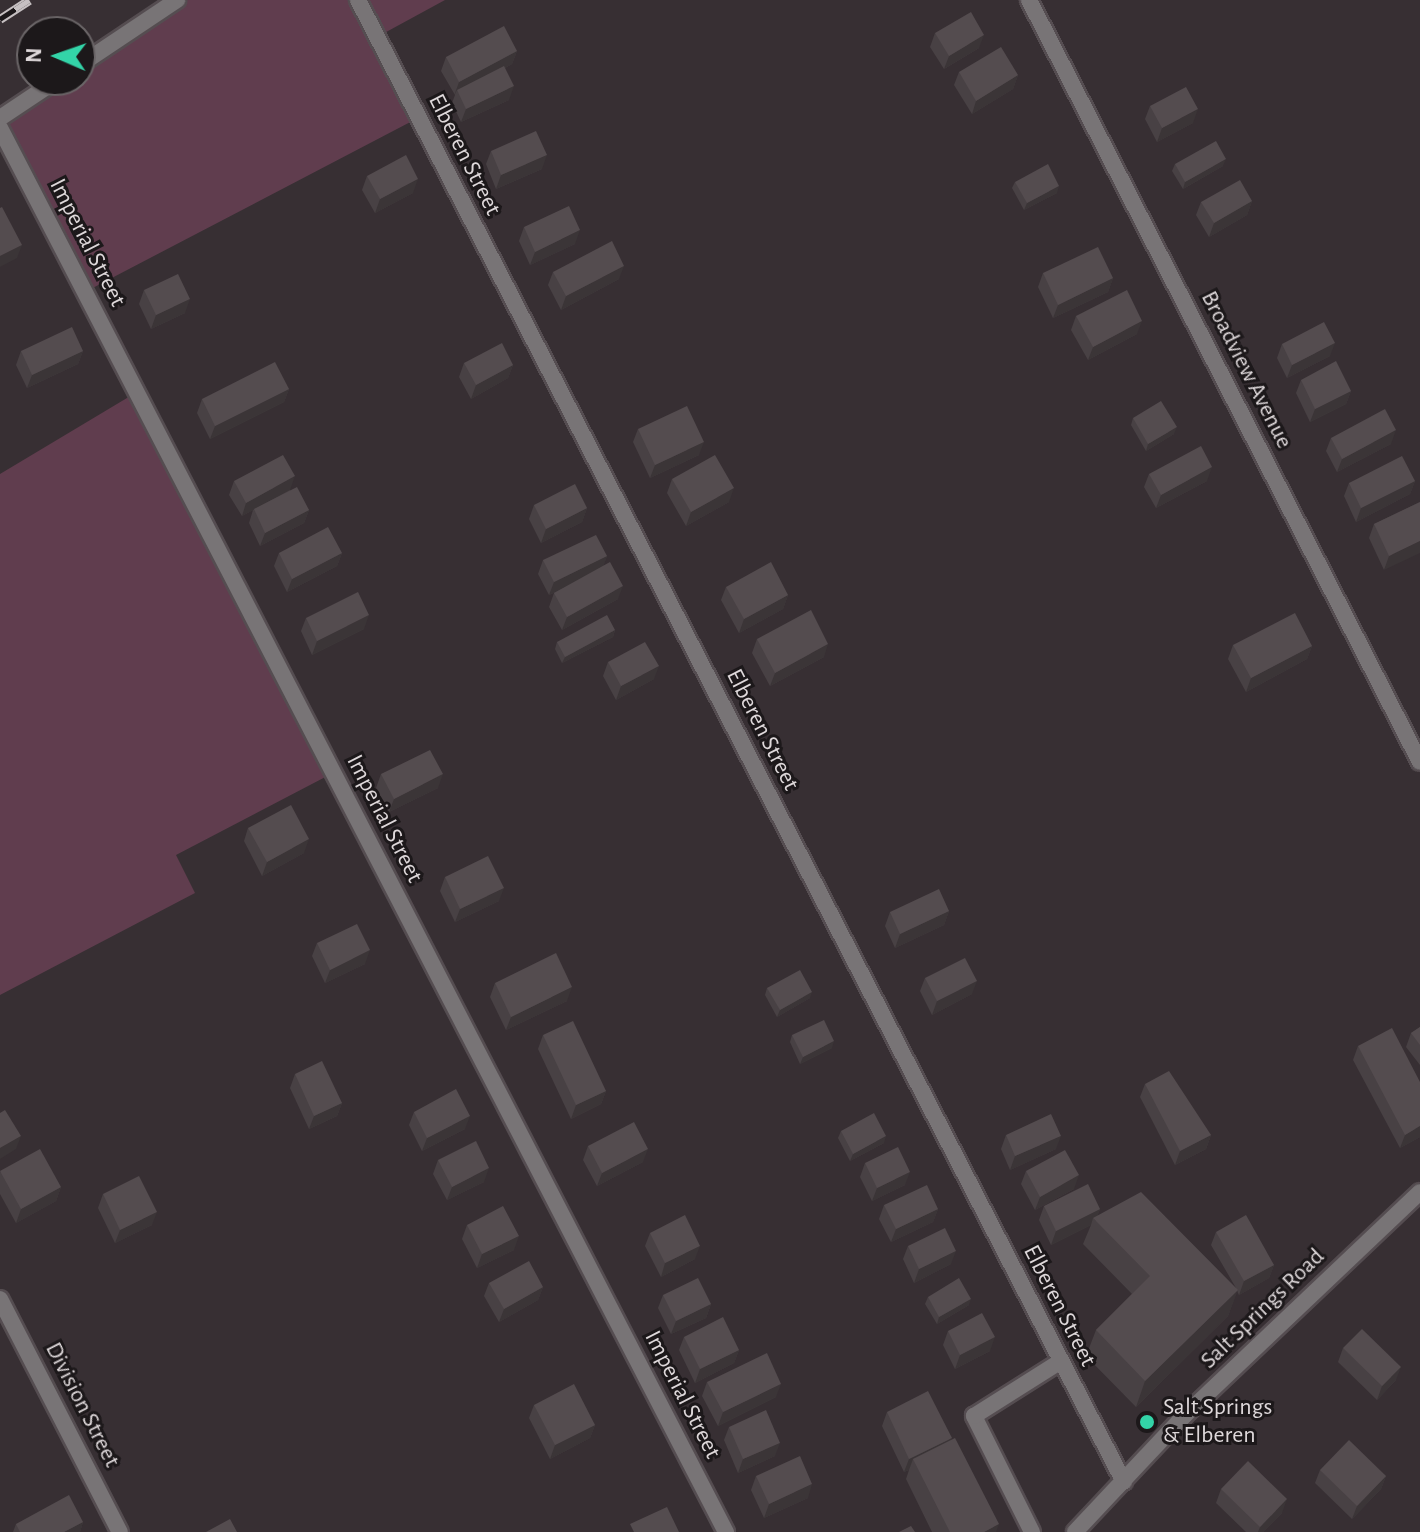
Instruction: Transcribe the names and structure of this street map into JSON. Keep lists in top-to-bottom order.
{
  "streets": {
    "street": [
      "Elberen Street",
      "Imperial Street",
      "Broadview Avenue",
      "Salt Springs Road",
      "Division Street"
    ]
  },
  "crossings": [
    ["Elberen Street", "Salt Springs Road"]
  ],
  "places": ["Salt Springs & Elberen"],
  "north": "left"
}
